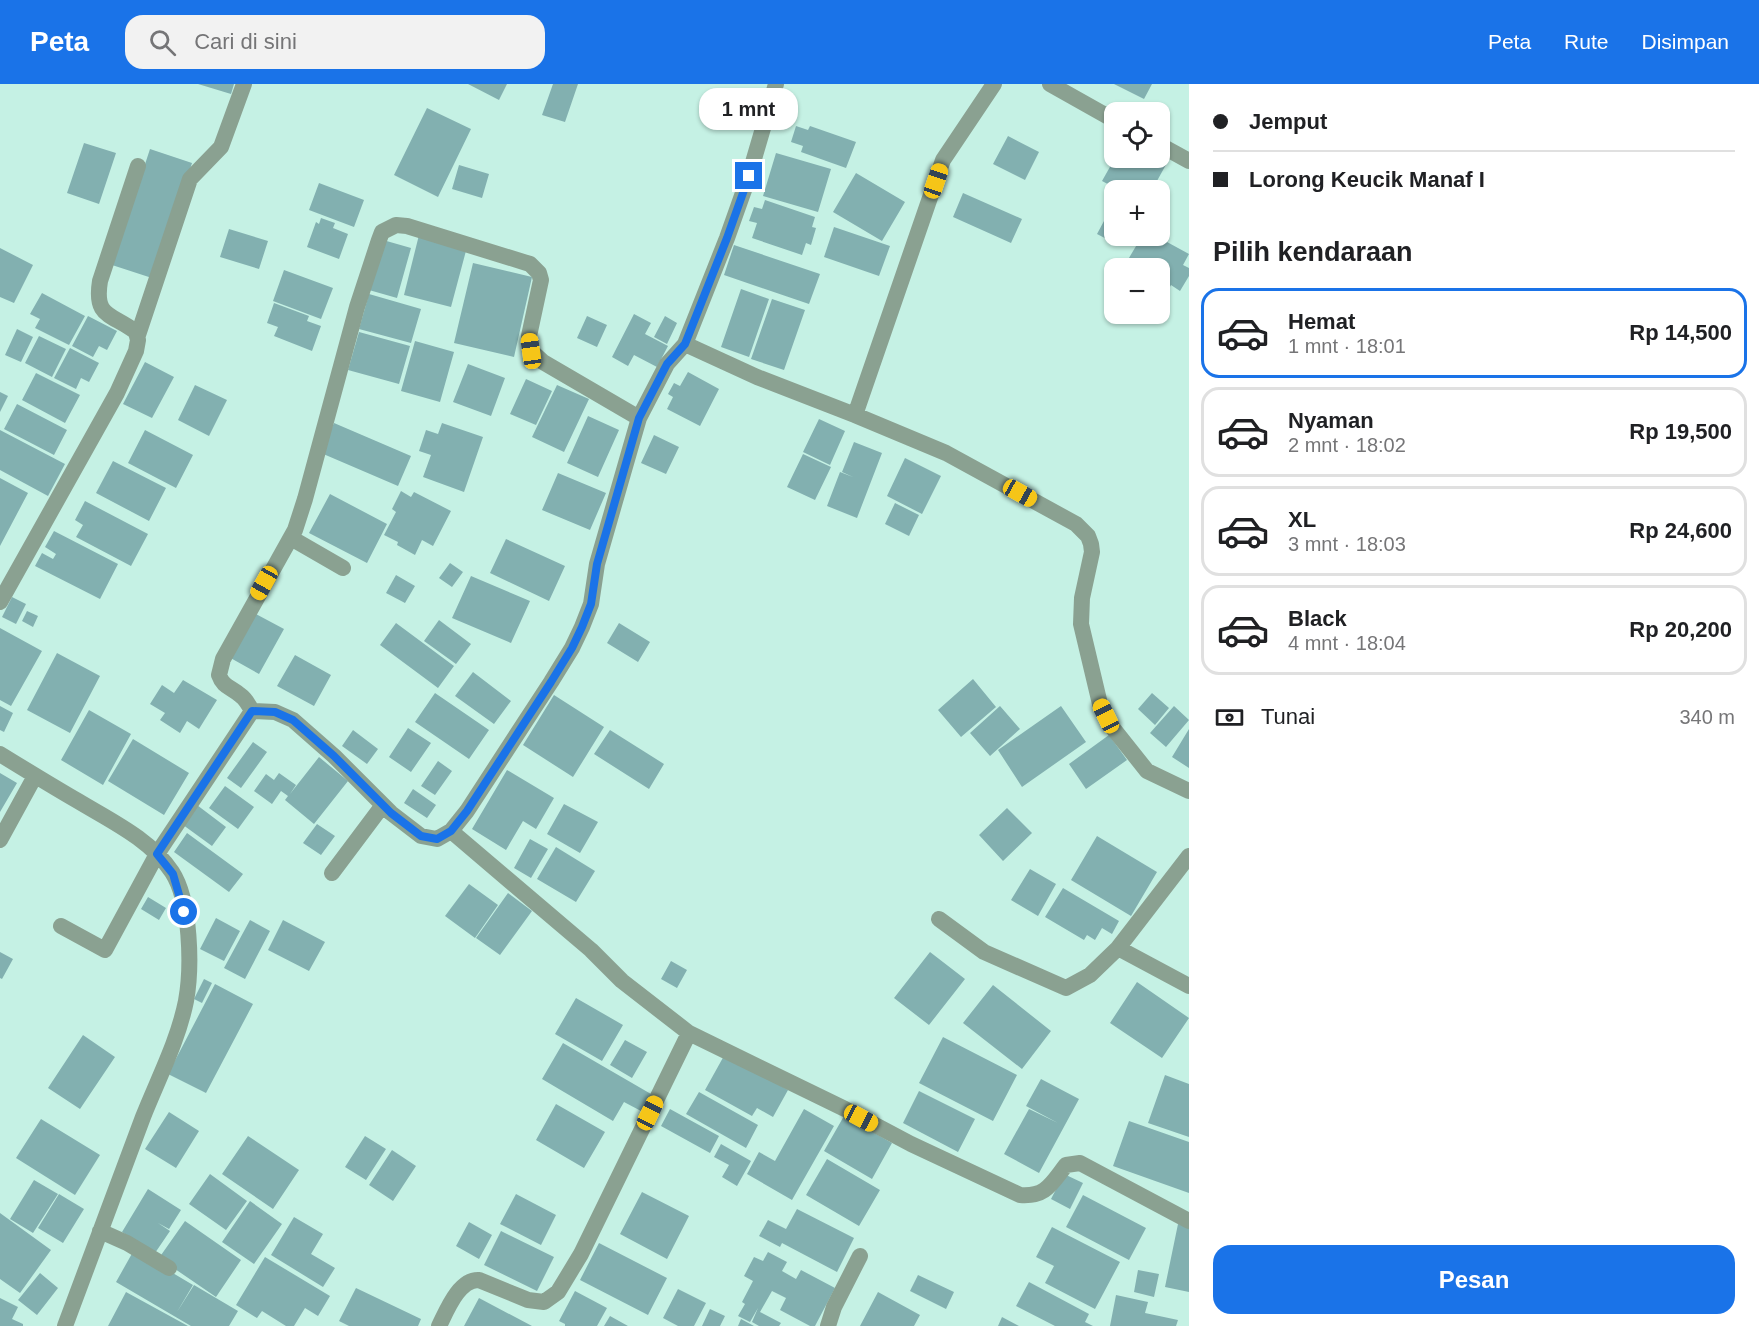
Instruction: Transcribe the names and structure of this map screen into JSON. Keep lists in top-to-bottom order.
{
  "page": {
    "header": "Peta",
    "search": "Cari di sini",
    "nav": ["Peta", "Rute", "Disimpan"],
    "banner": ["Jemput", "Lorong Keucik Manaf I"],
    "bubble": "1 mnt",
    "map_buttons": ["+", "−"],
    "heading": "Pilih kendaraan",
    "list": [
      {
        "name": "Hemat",
        "note": "1 mnt · 18:01",
        "value": "Rp 14,500"
      },
      {
        "name": "Nyaman",
        "note": "2 mnt · 18:02",
        "value": "Rp 19,500"
      },
      {
        "name": "XL",
        "note": "3 mnt · 18:03",
        "value": "Rp 24,600"
      },
      {
        "name": "Black",
        "note": "4 mnt · 18:04",
        "value": "Rp 20,200"
      }
    ],
    "pay": ["Tunai", "340 m"],
    "buttons": "Pesan"
  }
}
